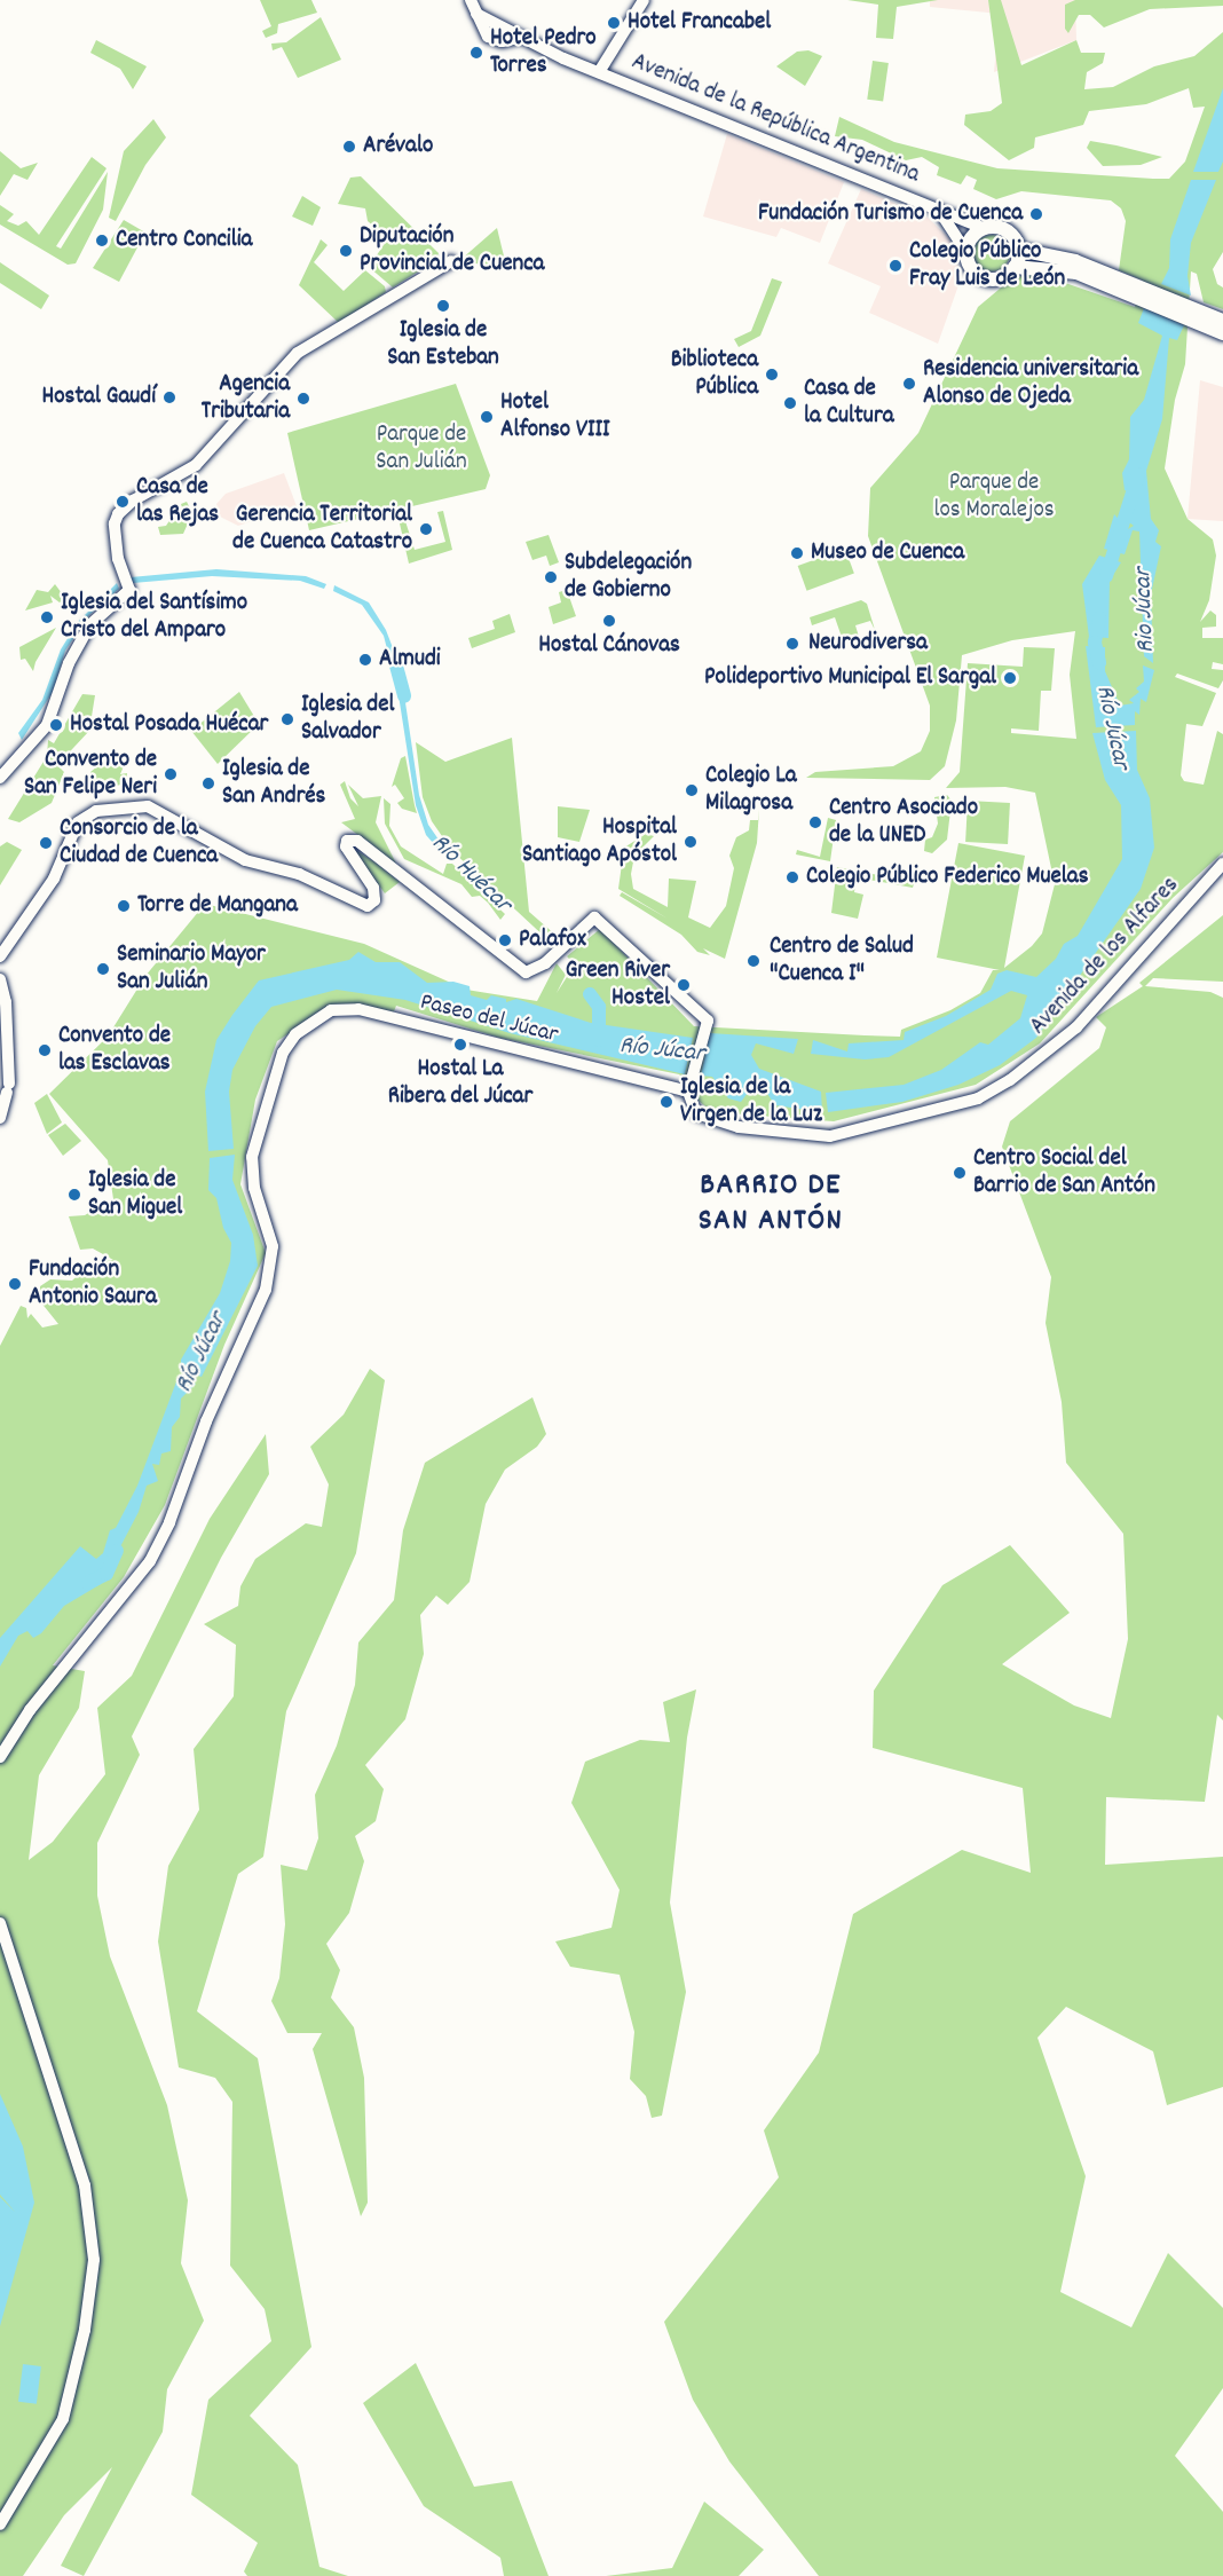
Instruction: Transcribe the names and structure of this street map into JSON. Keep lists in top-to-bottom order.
{
  "streets": {
    "main road": ["Avenida de la República Argentina", "Avenida de los Alfares", "Paseo del Júcar"]
  },
  "crossings": [
    ["Avenida de los Alfares", "Paseo del Júcar"]
  ],
  "districts": ["BARRIO DE SAN ANTÓN"],
  "water": ["Rio Júcar", "Río Júcar", "Río Huécar"],
  "parks": ["Parque de San Julián", "Parque de los Moralejos"],
  "places": [
    "Hotel Francabel",
    "Hotel Pedro Torres",
    "Arévalo",
    "Fundación Turismo de Cuenca",
    "Centro Concilia",
    "Diputación Provincial de Cuenca",
    "Colegio Público Fray Luis de León",
    "Iglesia de San Esteban",
    "Biblioteca Pública",
    "Residencia universitaria Alonso de Ojeda",
    "Hostal Gaudí",
    "Agencia Tributaria",
    "Casa de la Cultura",
    "Hotel Alfonso VIII",
    "Casa de las Rejas",
    "Gerencia Territorial de Cuenca Catastro",
    "Museo de Cuenca",
    "Subdelegación de Gobierno",
    "Iglesia del Santísimo Cristo del Amparo",
    "Hostal Cánovas",
    "Neurodiversa",
    "Almudi",
    "Polideportivo Municipal El Sargal",
    "Iglesia del Salvador",
    "Hostal Posada Huécar",
    "Convento de San Felipe Neri",
    "Iglesia de San Andrés",
    "Colegio La Milagrosa",
    "Centro Asociado de la UNED",
    "Hospital Santiago Apóstol",
    "Consorcio de la Ciudad de Cuenca",
    "Colegio Público Federico Muelas",
    "Torre de Mangana",
    "Palafox",
    "Centro de Salud \"Cuenca I\"",
    "Seminario Mayor San Julián",
    "Green River Hostel",
    "Hostal La Ribera del Júcar",
    "Convento de las Esclavas",
    "Iglesia de la Virgen de la Luz",
    "Centro Social del Barrio de San Antón",
    "Iglesia de San Miguel",
    "Fundación Antonio Saura"
  ]
}
